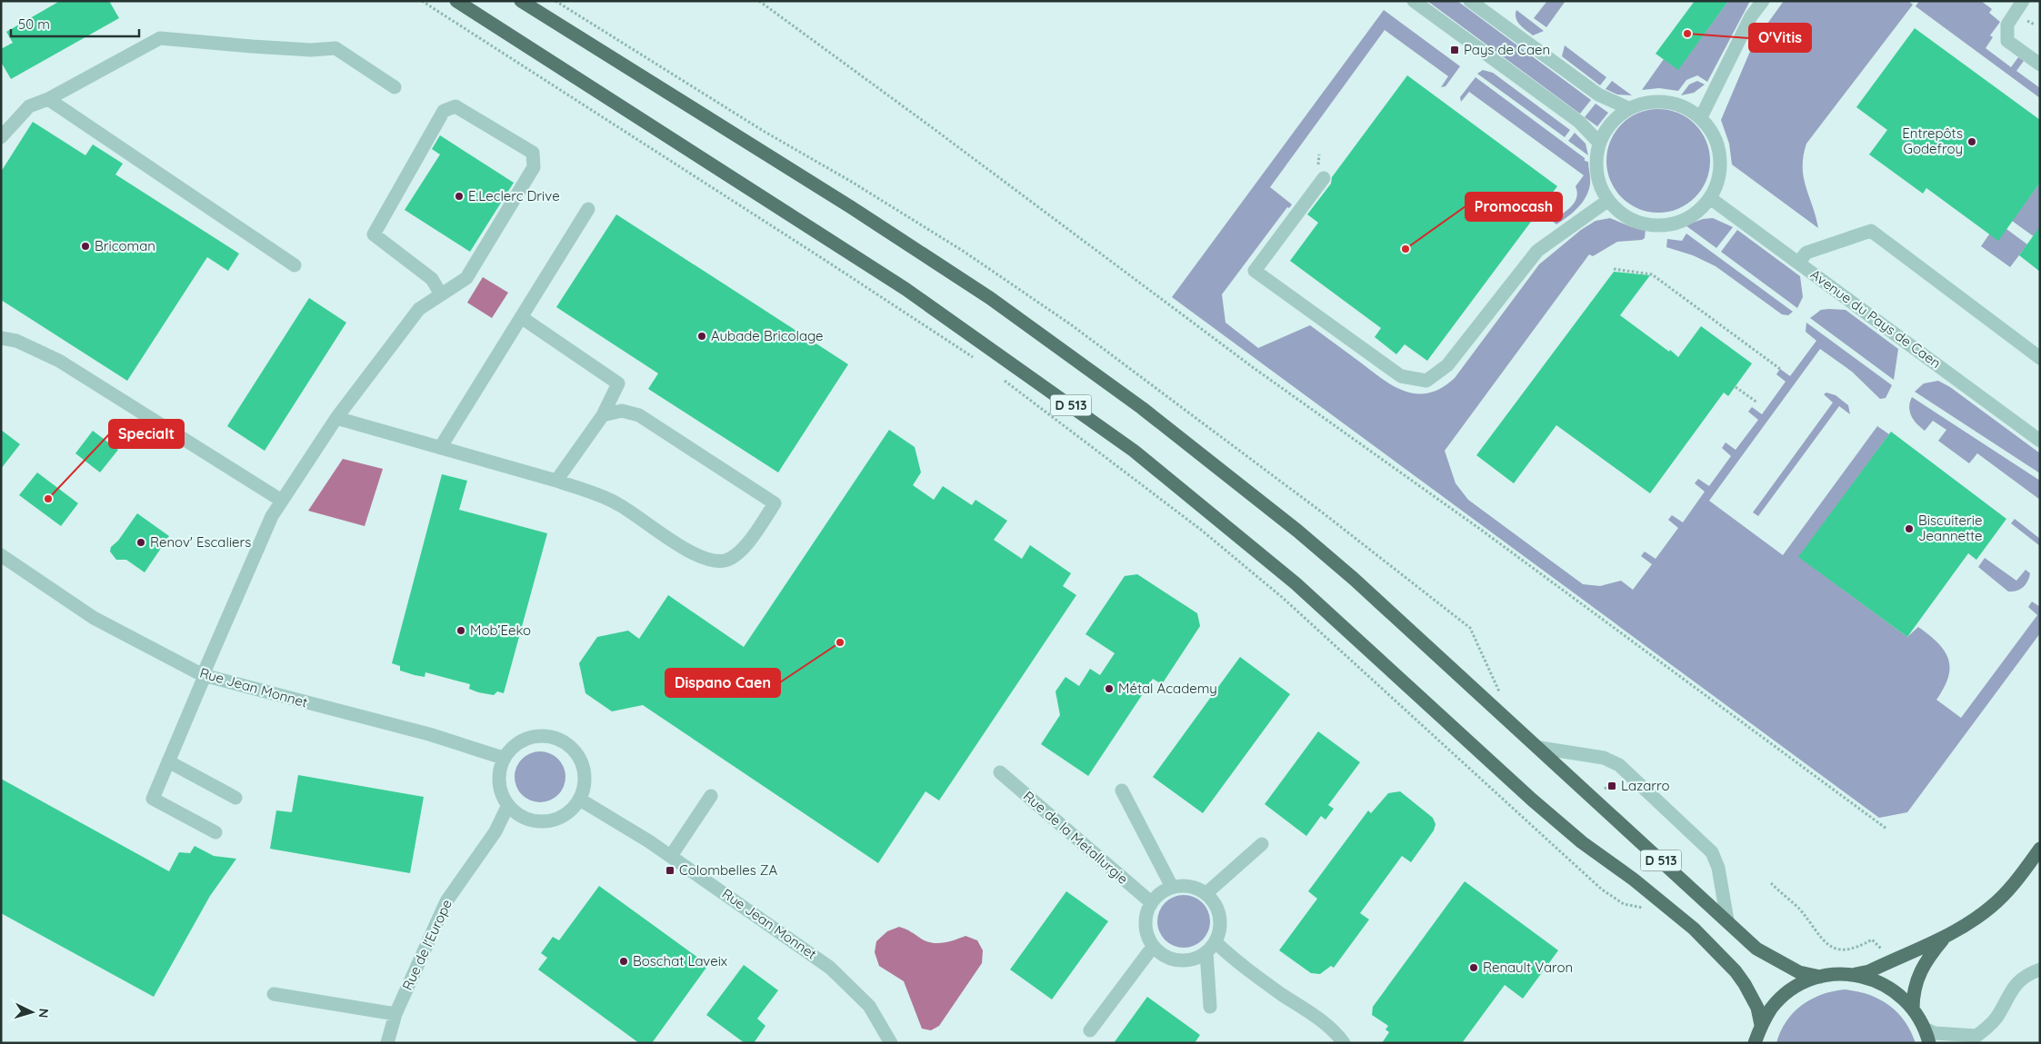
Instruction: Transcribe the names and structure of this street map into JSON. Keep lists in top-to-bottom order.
{
  "streets": {
    "main road": ["D 513"],
    "street": [
      "Avenue du Pays de Caen",
      "Rue Jean Monnet",
      "Rue de la Metallurgie",
      "Rue de l'Europe"
    ]
  },
  "crossings": [
    ["Rue Jean Monnet", "Rue de l'Europe"]
  ],
  "places": {
    "other": [
      "O'Vitis",
      "Entrepôts Godefroy",
      "E.Leclerc Drive",
      "Bricoman",
      "Promocash",
      "Aubade Bricolage",
      "Specialt",
      "Biscuiterie Jeannette",
      "Renov' Escaliers",
      "Mob’Eeko",
      "Dispano Caen",
      "Métal Academy",
      "Boschat Laveix",
      "Renault Varon"
    ],
    "transit": ["Pays de Caen", "Lazarro", "Colombelles ZA"]
  },
  "scale_bar": "50 m",
  "north": "right"
}
